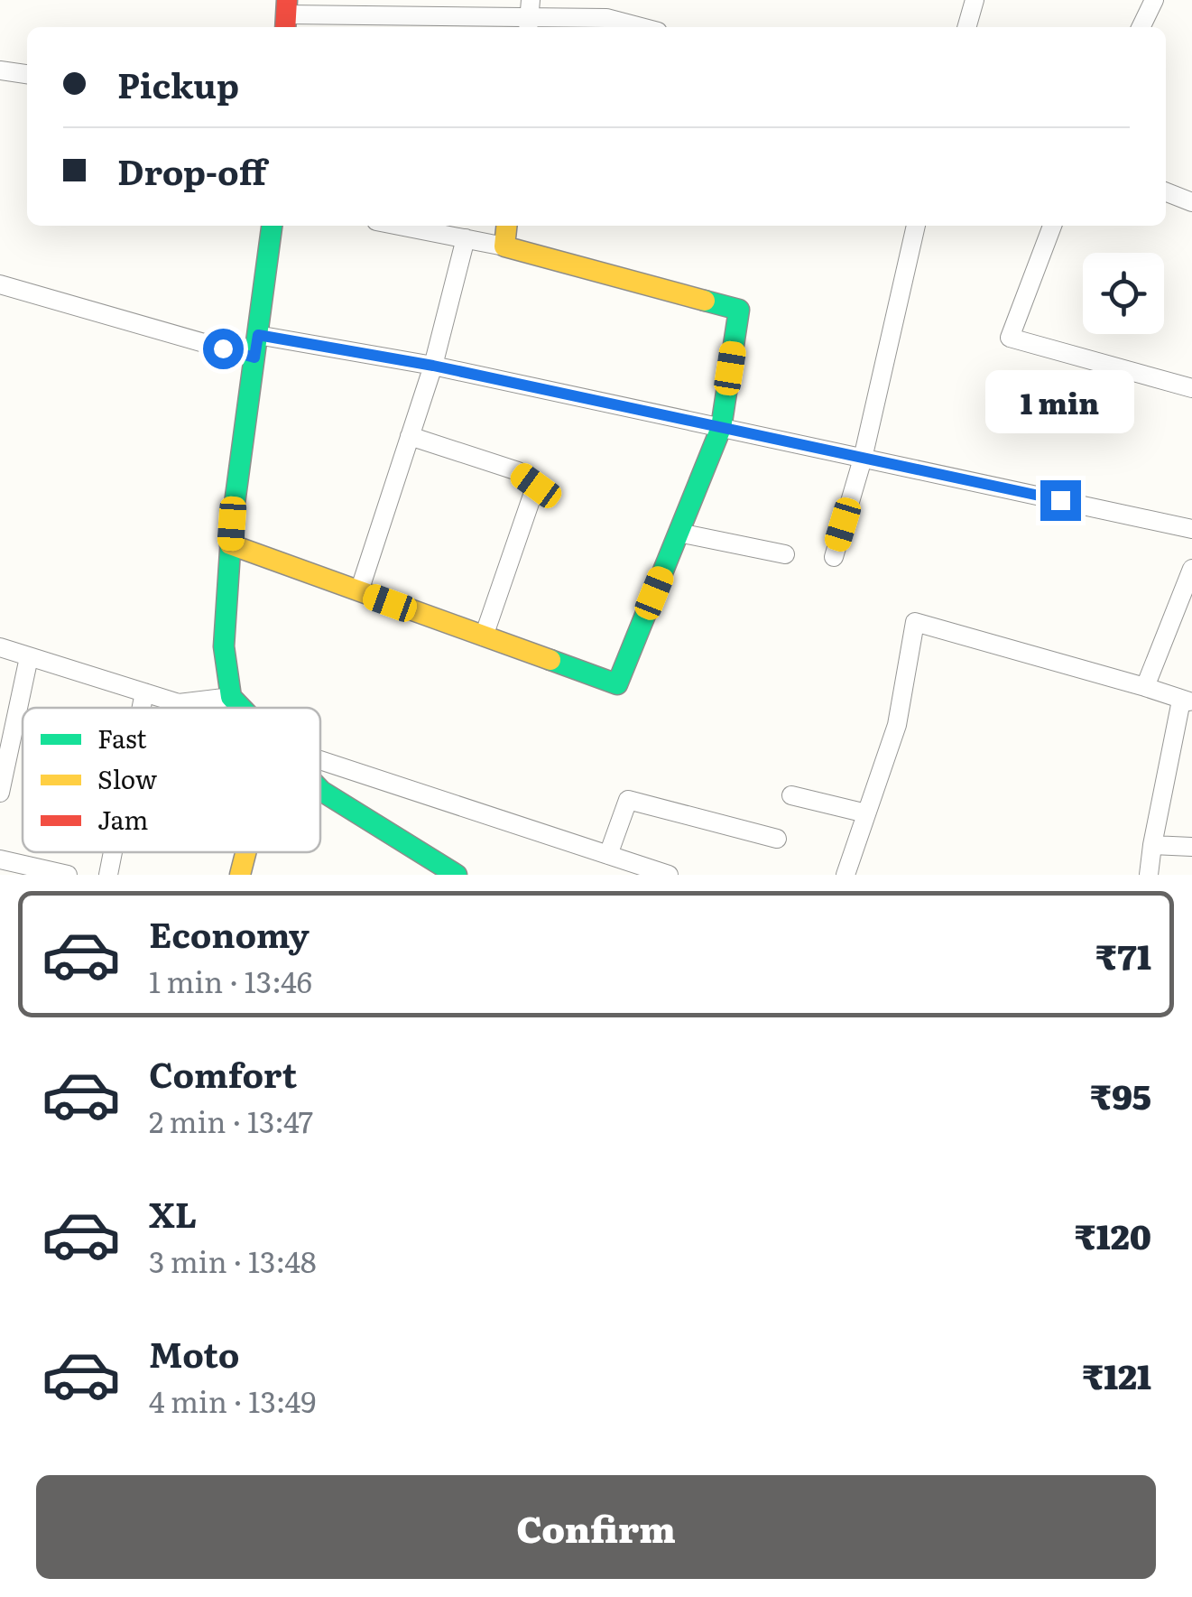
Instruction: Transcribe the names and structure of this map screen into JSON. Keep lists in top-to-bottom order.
{
  "legend": ["Fast", "Slow", "Jam"],
  "page": {
    "banner": ["Pickup", "Drop-off"],
    "bubble": "1 min",
    "list": [
      {
        "name": "Economy",
        "note": "1 min · 13:46",
        "value": "₹71"
      },
      {
        "name": "Comfort",
        "note": "2 min · 13:47",
        "value": "₹95"
      },
      {
        "name": "XL",
        "note": "3 min · 13:48",
        "value": "₹120"
      },
      {
        "name": "Moto",
        "note": "4 min · 13:49",
        "value": "₹121"
      }
    ],
    "buttons": "Confirm"
  }
}
